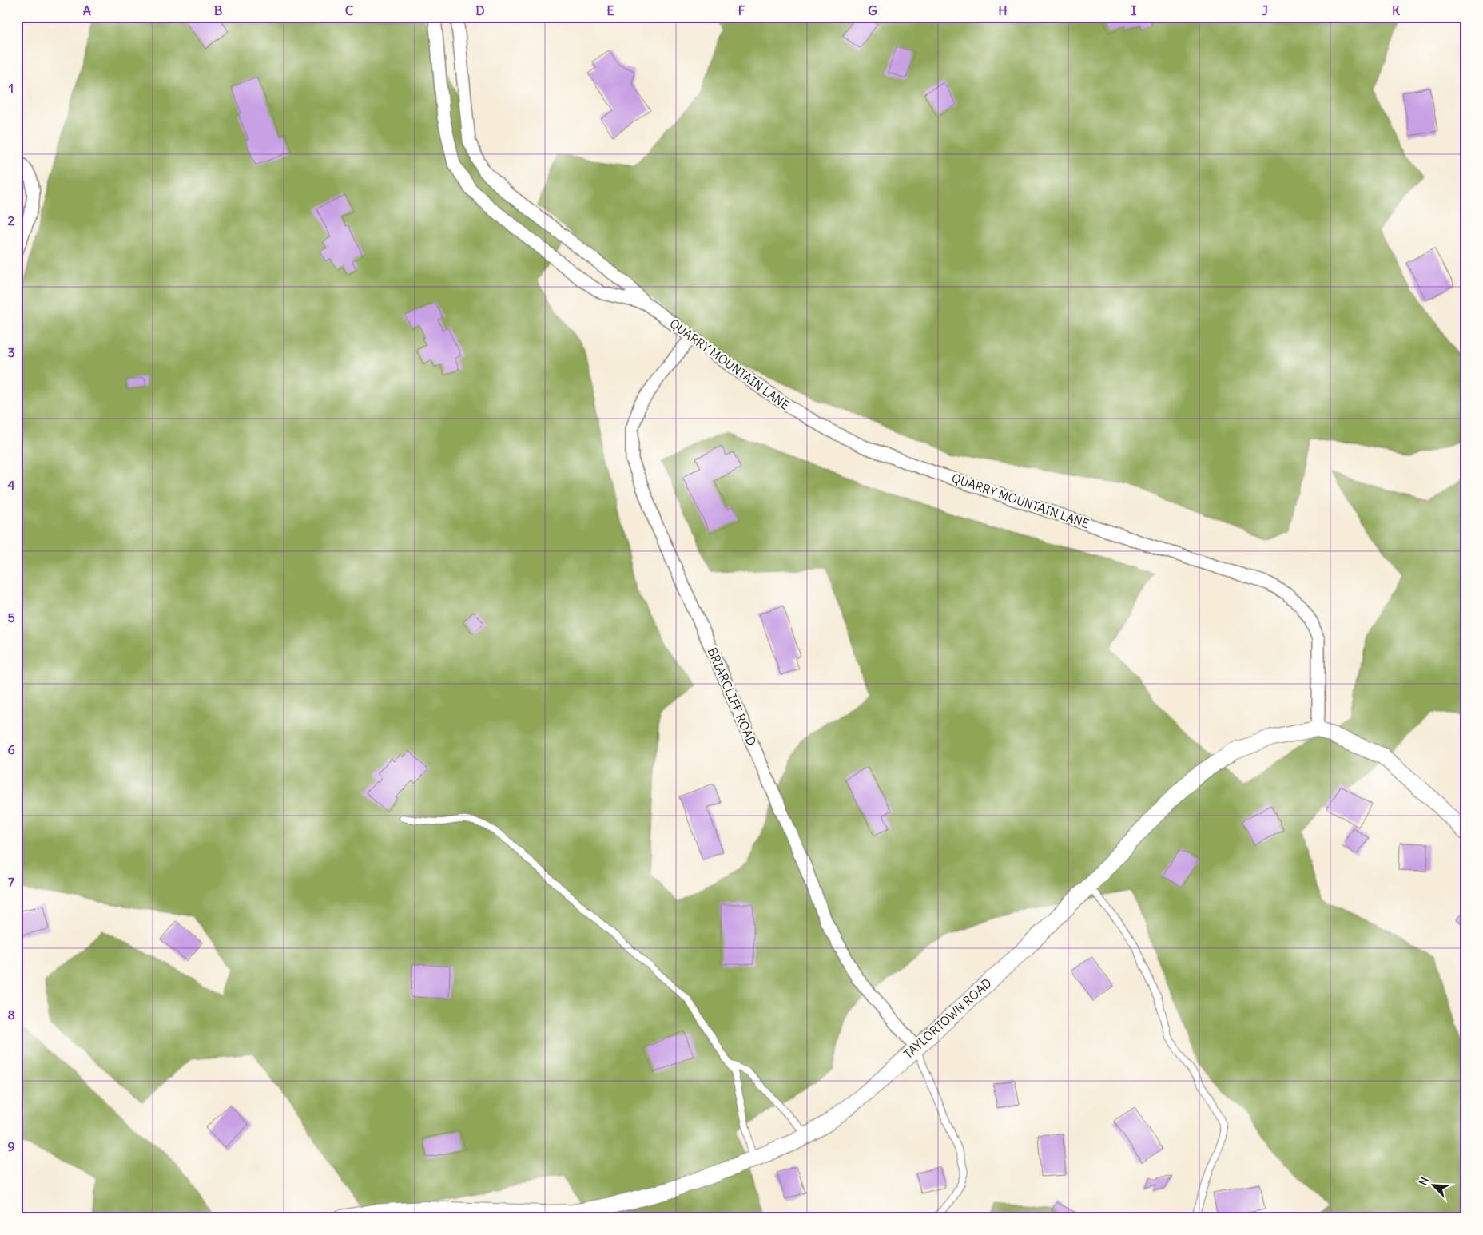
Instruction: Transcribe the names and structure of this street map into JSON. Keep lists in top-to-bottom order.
{
  "streets": {
    "street": ["QUARRY MOUNTAIN LANE", "BRIARCLIFF ROAD", "TAYLORTOWN ROAD"]
  },
  "crossings": [
    ["QUARRY MOUNTAIN LANE", "BRIARCLIFF ROAD"],
    ["QUARRY MOUNTAIN LANE", "TAYLORTOWN ROAD"],
    ["BRIARCLIFF ROAD", "TAYLORTOWN ROAD"]
  ],
  "north": "top left",
  "grid": {
    "columns": [
      "A",
      "B",
      "C",
      "D",
      "E",
      "F",
      "G",
      "H",
      "I",
      "J",
      "K"
    ],
    "rows": [
      "1",
      "2",
      "3",
      "4",
      "5",
      "6",
      "7",
      "8",
      "9"
    ]
  }
}
